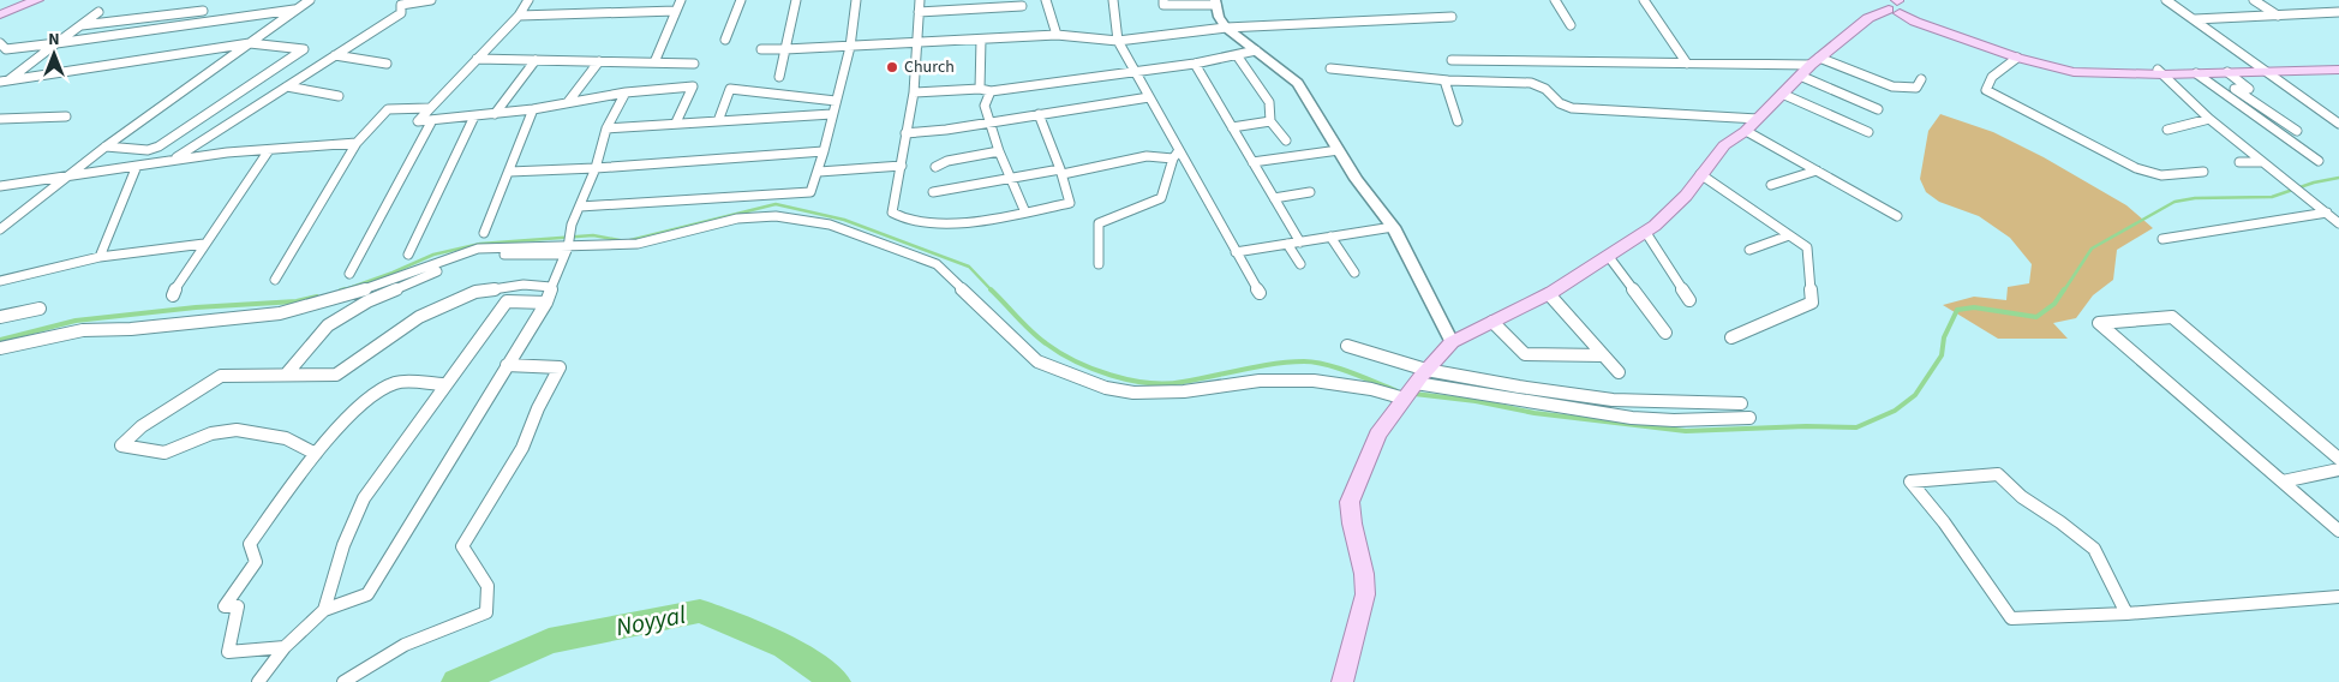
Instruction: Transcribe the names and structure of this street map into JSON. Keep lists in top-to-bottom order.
{
  "water": ["Noyyal"],
  "places": ["Church"],
  "north": "top"
}
